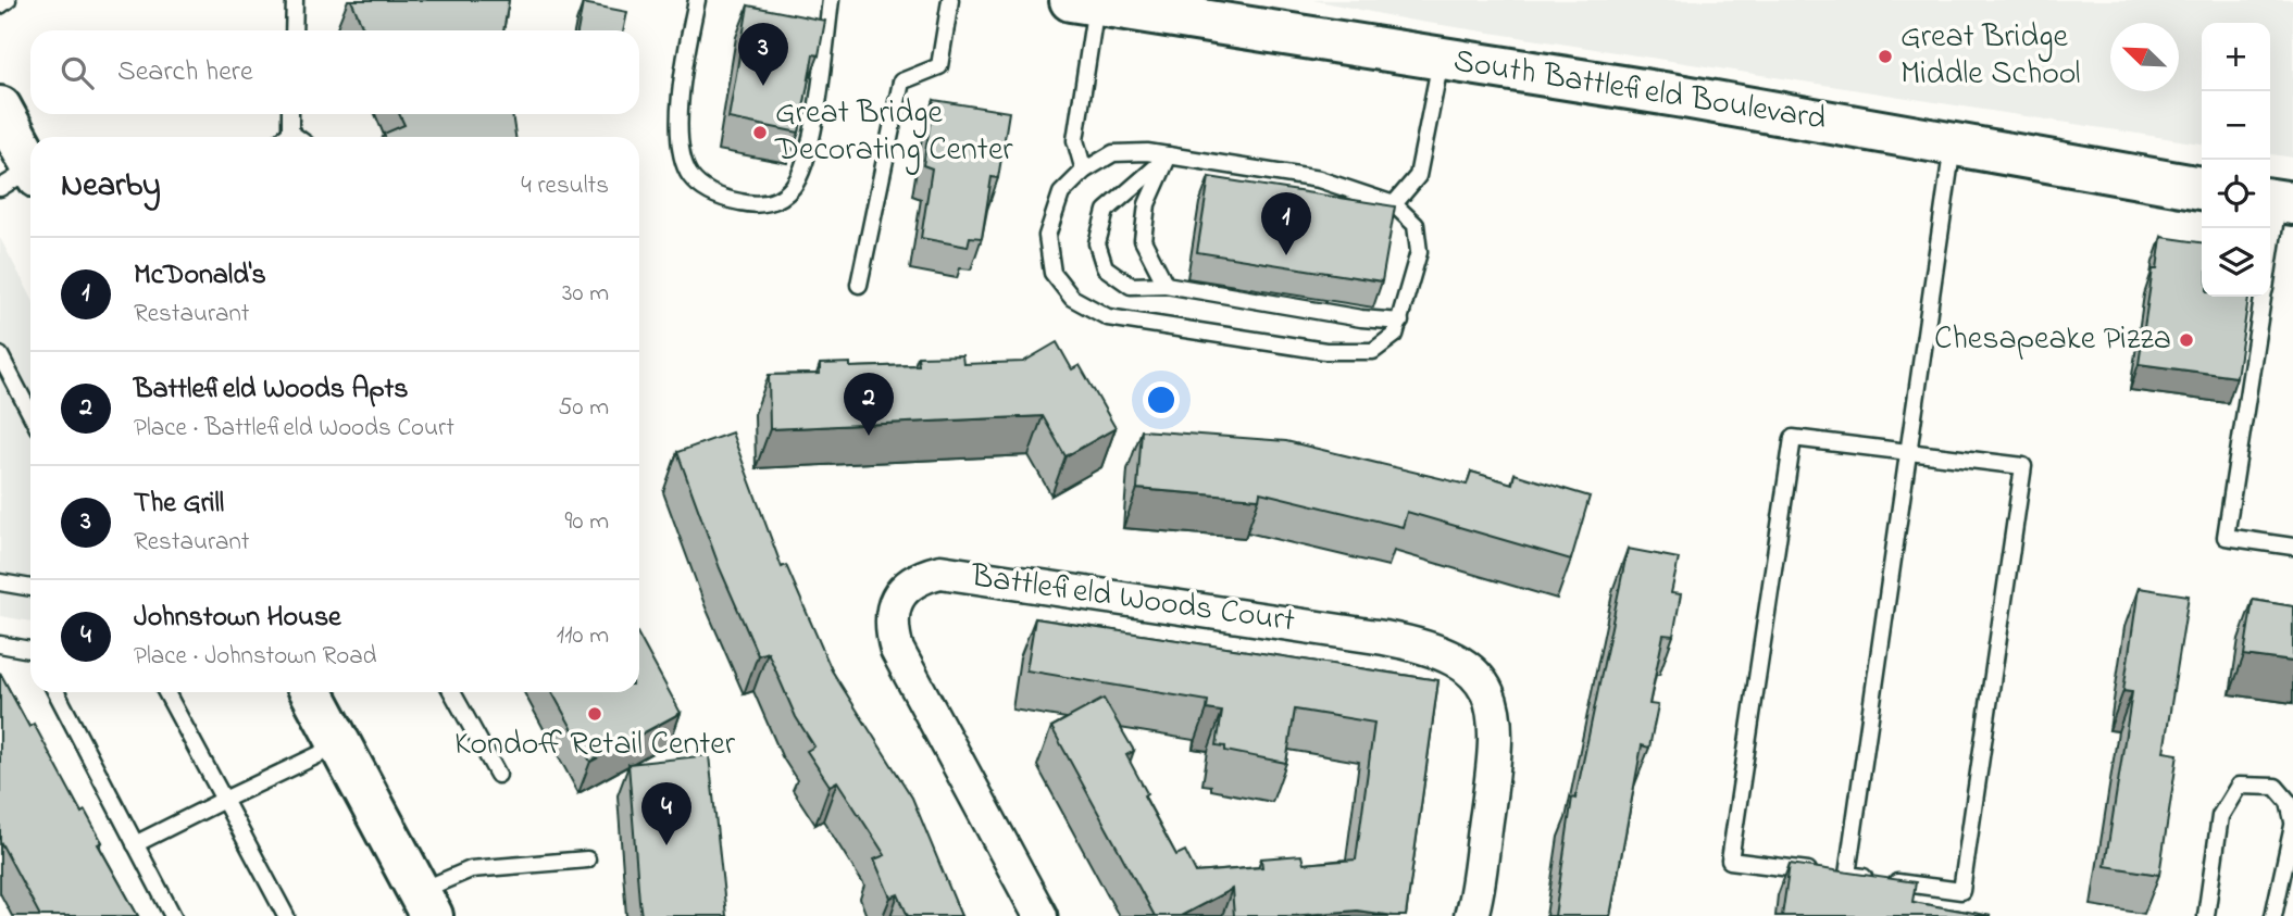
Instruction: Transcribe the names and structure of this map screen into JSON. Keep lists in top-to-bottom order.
{
  "streets": {
    "main road": ["South Battlefield Boulevard"],
    "street": ["Battlefield Woods Court"]
  },
  "places": [
    "Great Bridge Middle School",
    "Great Bridge Decorating Center",
    "Chesapeake Pizza",
    "Kondoff Retail Center"
  ],
  "north": "top left",
  "page": {
    "map_buttons": ["+", "−"],
    "pins": [
      "3",
      "1",
      "2",
      "4"
    ],
    "search": "Search here",
    "heading": ["Nearby", "4 results"],
    "list": [
      {
        "mark": "1",
        "name": "McDonald's",
        "note": "Restaurant",
        "value": "30 m"
      },
      {
        "mark": "2",
        "name": "Battlefield Woods Apts",
        "note": "Place · Battlefield Woods Court",
        "value": "50 m"
      },
      {
        "mark": "3",
        "name": "The Grill",
        "note": "Restaurant",
        "value": "90 m"
      },
      {
        "mark": "4",
        "name": "Johnstown House",
        "note": "Place · Johnstown Road",
        "value": "110 m"
      }
    ]
  }
}
